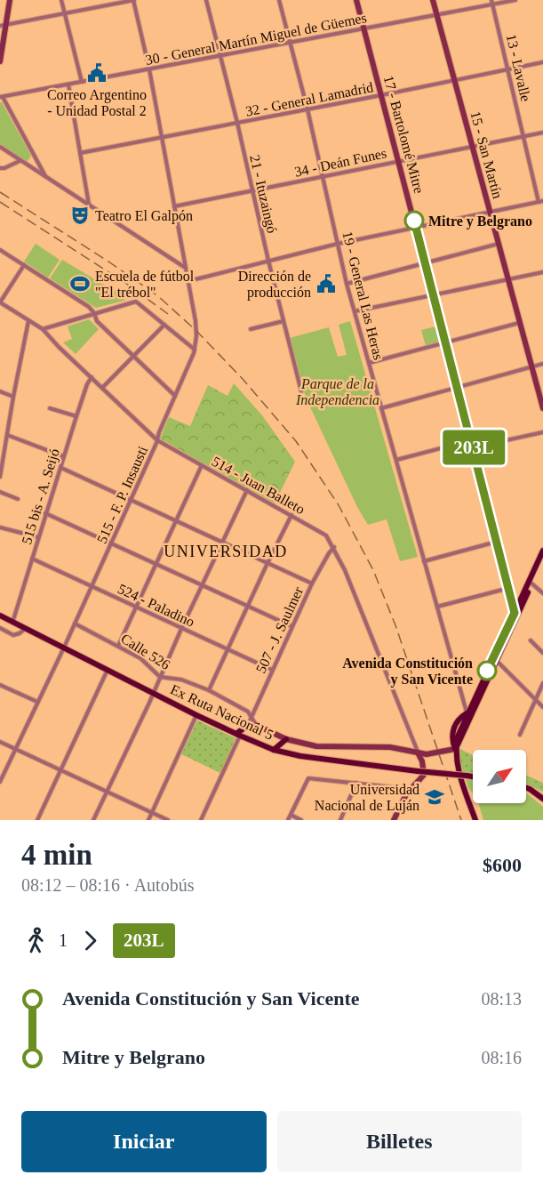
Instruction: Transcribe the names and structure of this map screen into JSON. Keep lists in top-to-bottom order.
{
  "streets": {
    "main road": ["Ex Ruta Nacional 5"],
    "street": [
      "30 - General Martín Miguel de Güemes",
      "13 - Lavalle",
      "32 - General Lamadrid",
      "17 - Bartolomé Mitre",
      "15 - San Martín",
      "34 - Deán Funes",
      "21 - Ituzaingó",
      "19 - General Las Heras",
      "514 - Juan Balleto",
      "515 - F. P. Insausti",
      "515 bis - A. Seijó",
      "524 - Paladino",
      "507 - J. Saulmer",
      "Calle 526"
    ]
  },
  "crossings": [
    ["30 - General Martín Miguel de Güemes", "13 - Lavalle"],
    ["30 - General Martín Miguel de Güemes", "17 - Bartolomé Mitre"],
    ["30 - General Martín Miguel de Güemes", "15 - San Martín"],
    ["30 - General Martín Miguel de Güemes", "21 - Ituzaingó"],
    ["30 - General Martín Miguel de Güemes", "19 - General Las Heras"],
    ["13 - Lavalle", "32 - General Lamadrid"],
    ["13 - Lavalle", "34 - Deán Funes"],
    ["32 - General Lamadrid", "17 - Bartolomé Mitre"],
    ["32 - General Lamadrid", "15 - San Martín"],
    ["32 - General Lamadrid", "21 - Ituzaingó"],
    ["32 - General Lamadrid", "19 - General Las Heras"],
    ["17 - Bartolomé Mitre", "34 - Deán Funes"],
    ["15 - San Martín", "34 - Deán Funes"],
    ["34 - Deán Funes", "21 - Ituzaingó"],
    ["34 - Deán Funes", "19 - General Las Heras"],
    ["514 - Juan Balleto", "515 - F. P. Insausti"],
    ["514 - Juan Balleto", "515 bis - A. Seijó"],
    ["514 - Juan Balleto", "507 - J. Saulmer"],
    ["515 - F. P. Insausti", "524 - Paladino"],
    ["515 - F. P. Insausti", "Calle 526"],
    ["515 - F. P. Insausti", "Ex Ruta Nacional 5"],
    ["515 bis - A. Seijó", "524 - Paladino"],
    ["515 bis - A. Seijó", "Ex Ruta Nacional 5"],
    ["524 - Paladino", "507 - J. Saulmer"],
    ["507 - J. Saulmer", "Calle 526"]
  ],
  "districts": ["UNIVERSIDAD"],
  "parks": ["Parque de la Independencia"],
  "places": {
    "public building": ["Correo Argentino - Unidad Postal 2", "Dirección de producción"],
    "theatre": ["Teatro El Galpón"],
    "other": ["Mitre y Belgrano", "Avenida Constitución y San Vicente"],
    "sports": ["Escuela de fútbol \"El trébol\""],
    "school or university": ["Universidad Nacional de Luján"]
  },
  "lines": ["bus line 203L"],
  "north": "top right",
  "page": {
    "on_map": "203L",
    "heading": ["4 min", "08:12 – 08:16 · Autobús", "$600"],
    "legs": ["1", "203L"],
    "list": [
      {
        "name": "Avenida Constitución y San Vicente",
        "value": "08:13"
      },
      {
        "name": "Mitre y Belgrano",
        "value": "08:16"
      }
    ],
    "buttons": ["Iniciar", "Billetes"]
  }
}
